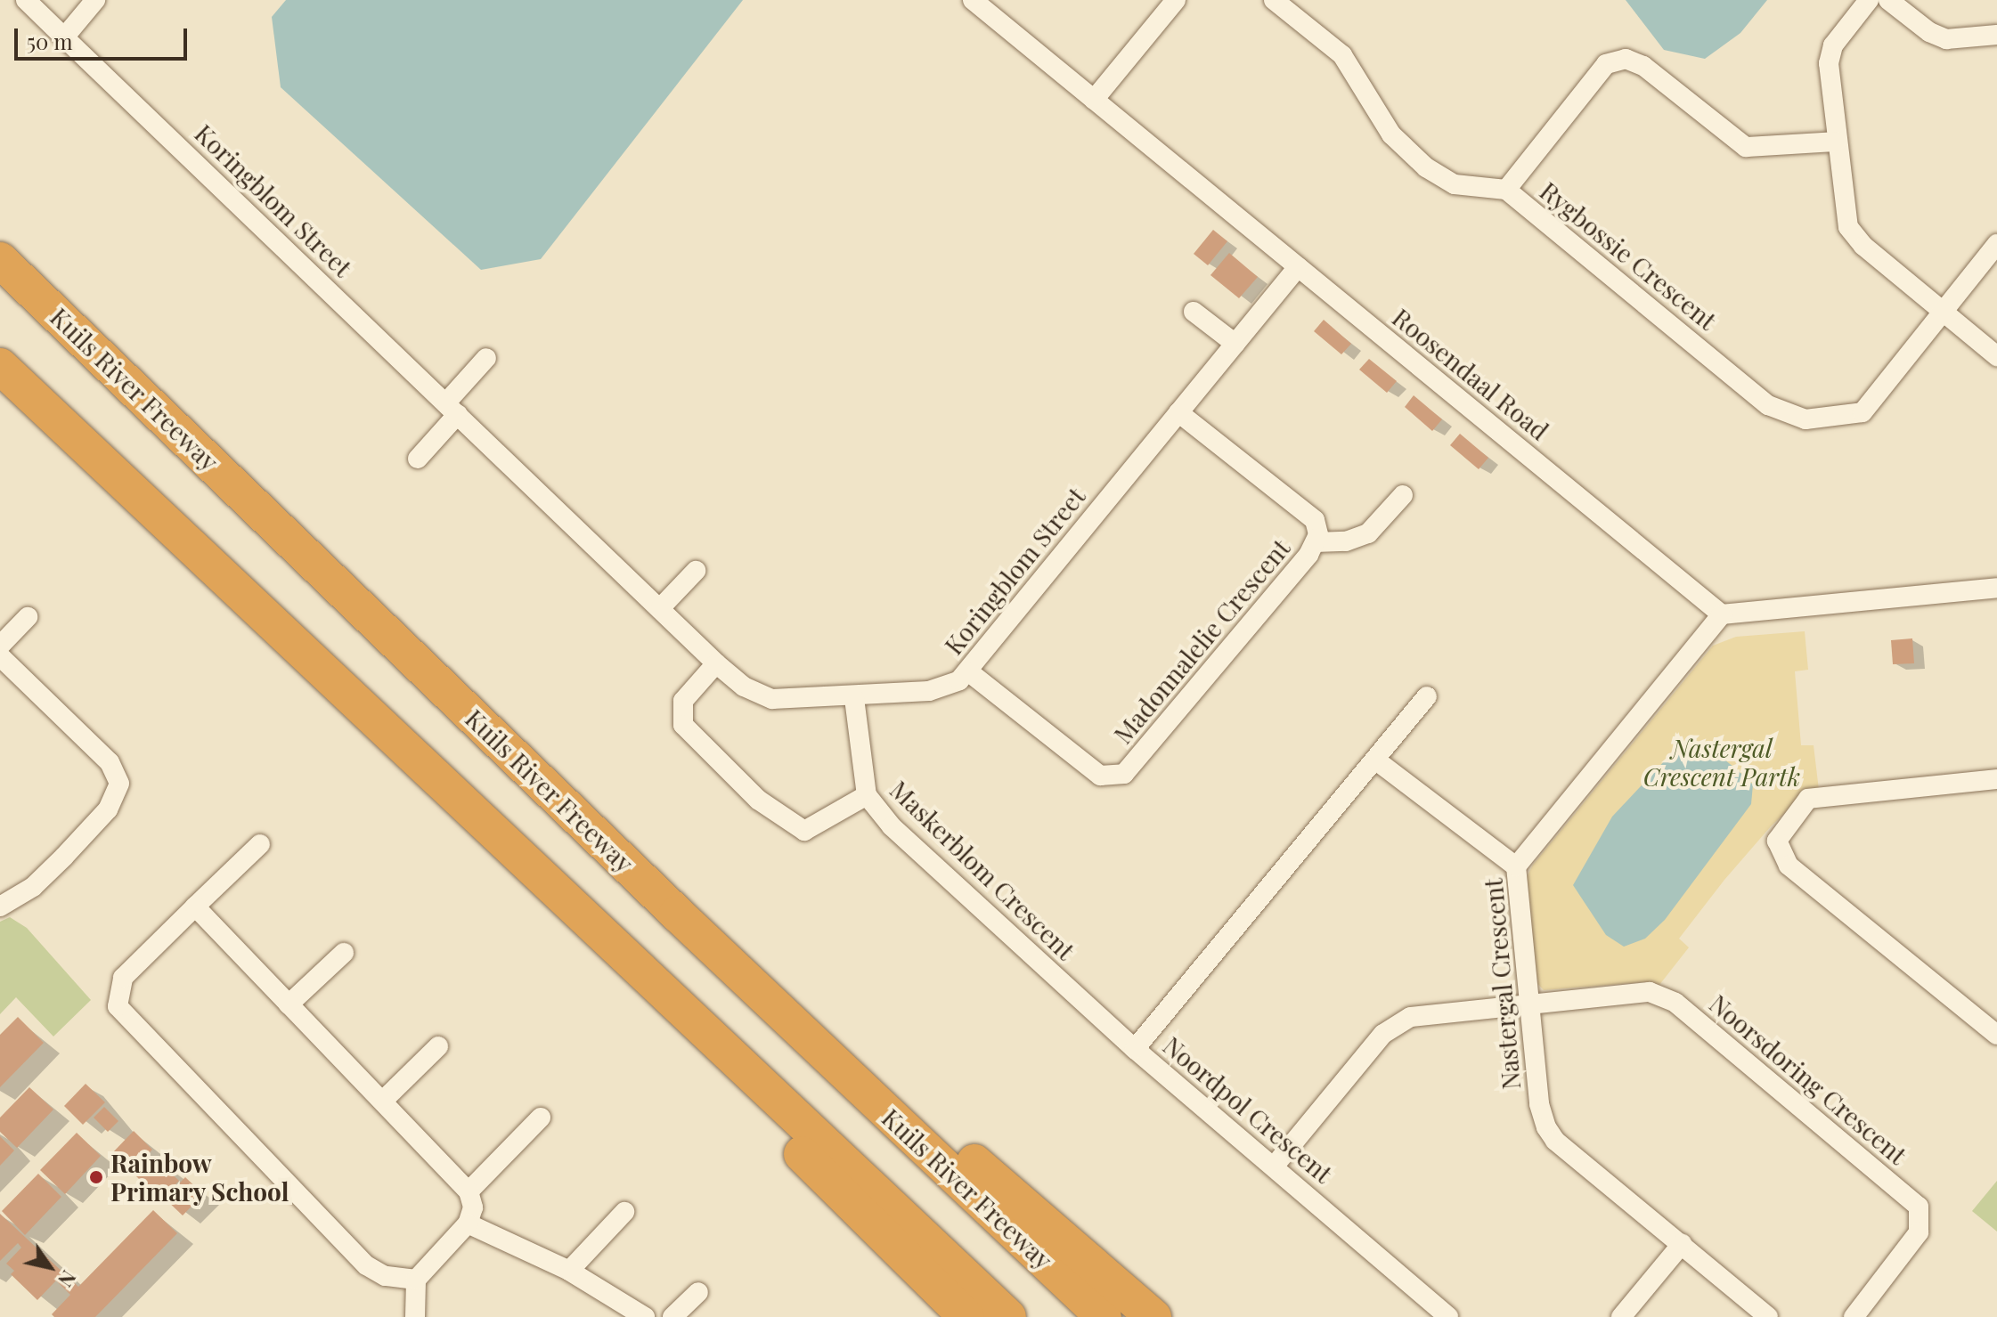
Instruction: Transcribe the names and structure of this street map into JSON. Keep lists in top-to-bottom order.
{
  "streets": {
    "highway": ["Kuils River Freeway"],
    "street": [
      "Koringblom Street",
      "Rygbossie Crescent",
      "Roosendaal Road",
      "Madonnalelie Crescent",
      "Maskerblom Crescent",
      "Nastergal Crescent",
      "Noorsdoring Crescent",
      "Noordpol Crescent"
    ]
  },
  "crossings": [
    ["Koringblom Street", "Roosendaal Road"],
    ["Koringblom Street", "Madonnalelie Crescent"],
    ["Koringblom Street", "Maskerblom Crescent"],
    ["Roosendaal Road", "Nastergal Crescent"],
    ["Maskerblom Crescent", "Noordpol Crescent"],
    ["Nastergal Crescent", "Noorsdoring Crescent"]
  ],
  "parks": ["Nastergal Crescent Partk"],
  "places": ["Rainbow Primary School"],
  "scale_bar": "50 m",
  "north": "bottom right"
}
